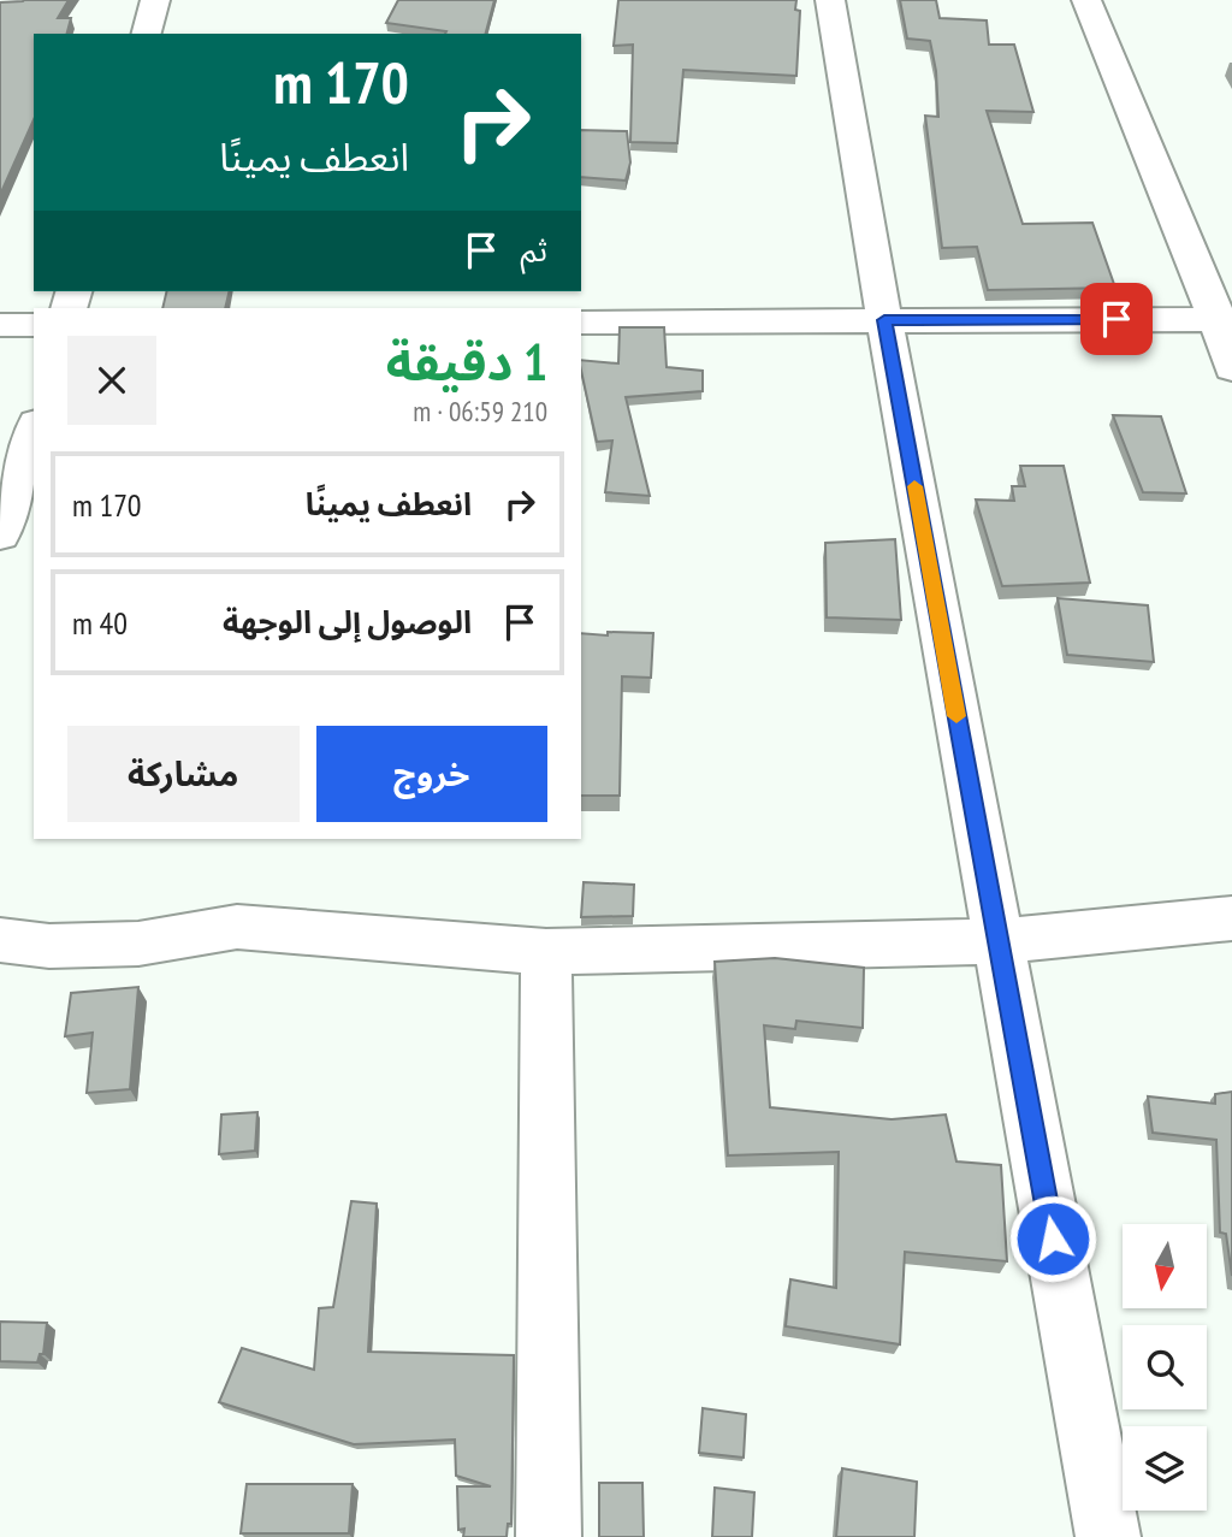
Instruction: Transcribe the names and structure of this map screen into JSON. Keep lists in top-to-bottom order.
{
  "north": "bottom",
  "page": {
    "turn": ["170 m", "انعطف يمينًا"],
    "then": "ثم",
    "heading": ["1 دقيقة", "210 m · 06:59"],
    "list": [
      {
        "name": "انعطف يمينًا",
        "value": "170 m"
      },
      {
        "name": "الوصول إلى الوجهة",
        "value": "40 m"
      }
    ],
    "buttons": ["خروج", "مشاركة"]
  }
}
